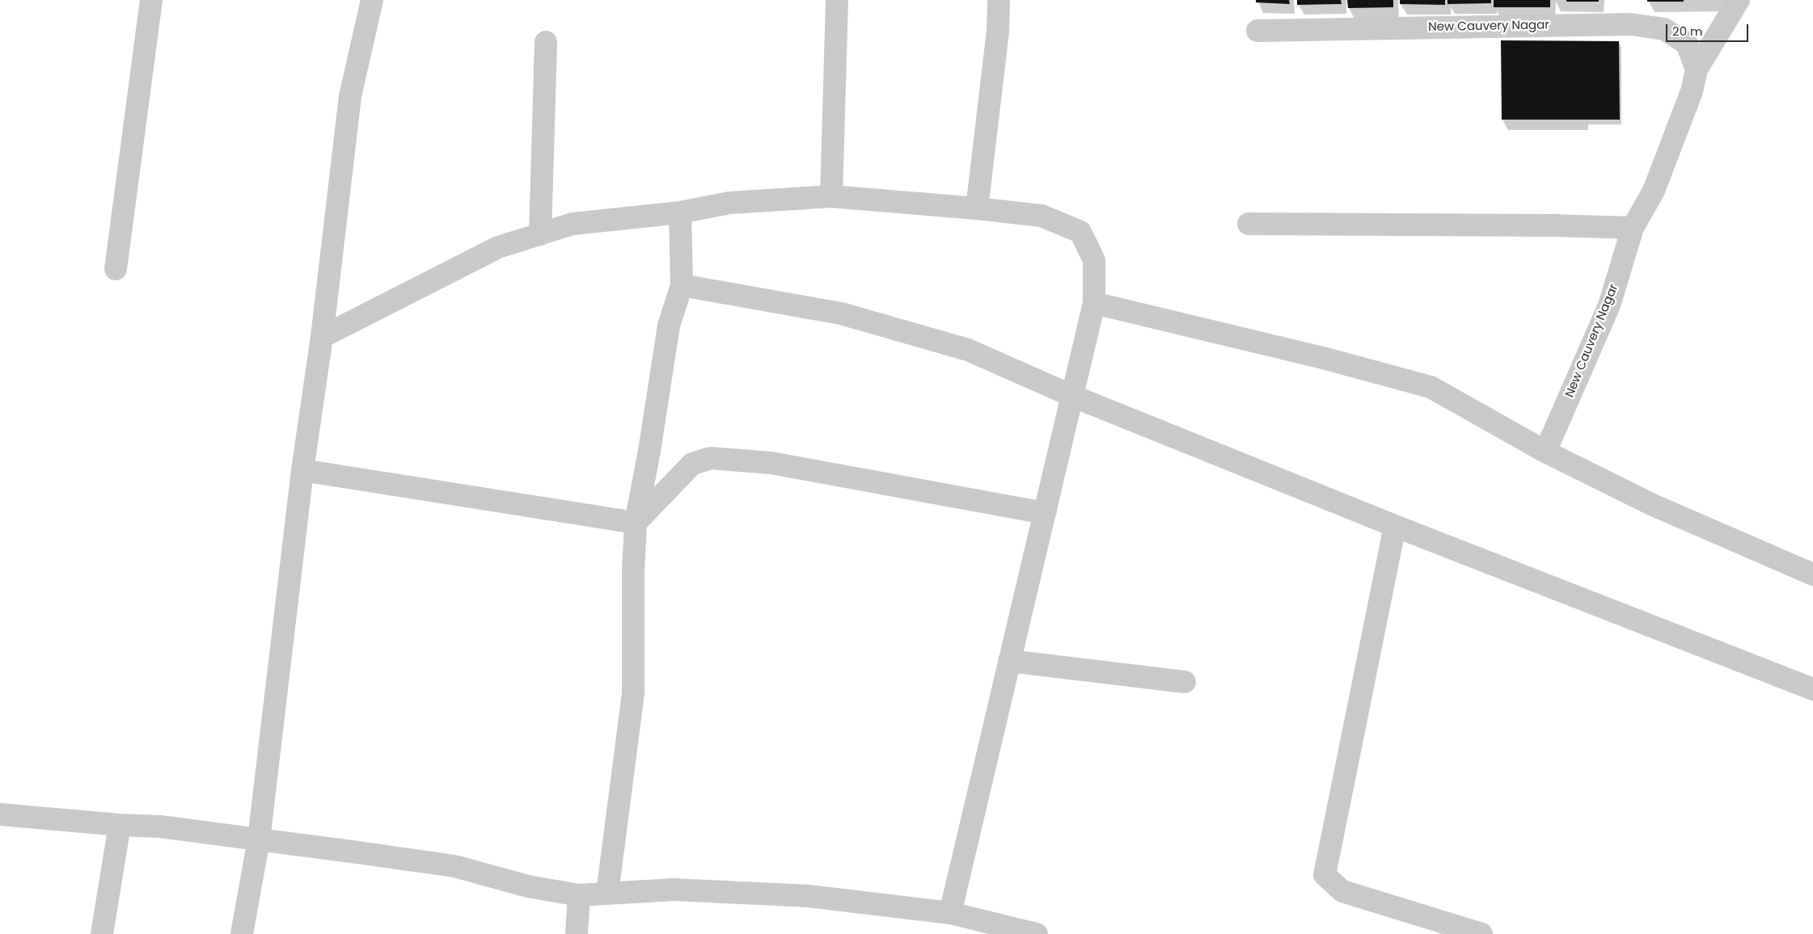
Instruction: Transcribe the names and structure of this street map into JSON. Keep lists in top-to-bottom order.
{
  "streets": {
    "street": ["New Cauvery Nagar"]
  },
  "scale_bar": "20 m"
}
